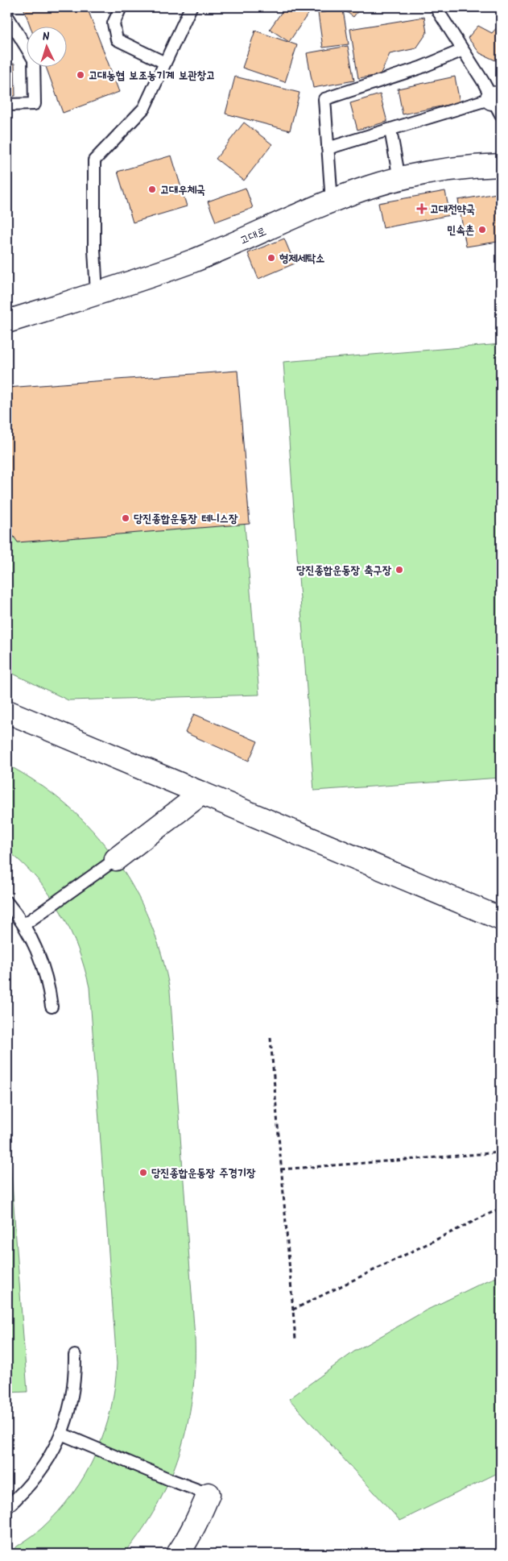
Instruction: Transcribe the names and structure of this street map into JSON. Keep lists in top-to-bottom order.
{
  "streets": {
    "street": ["고대로"]
  },
  "places": {
    "other": [
      "고대농협 보조농기계 보관창고",
      "고대우체국",
      "민속촌",
      "형제세탁소",
      "당진종합운동장 테니스장",
      "당진종합운동장 축구장",
      "당진종합운동장 주경기장"
    ],
    "health": ["고대전약국"]
  },
  "north": "top"
}
